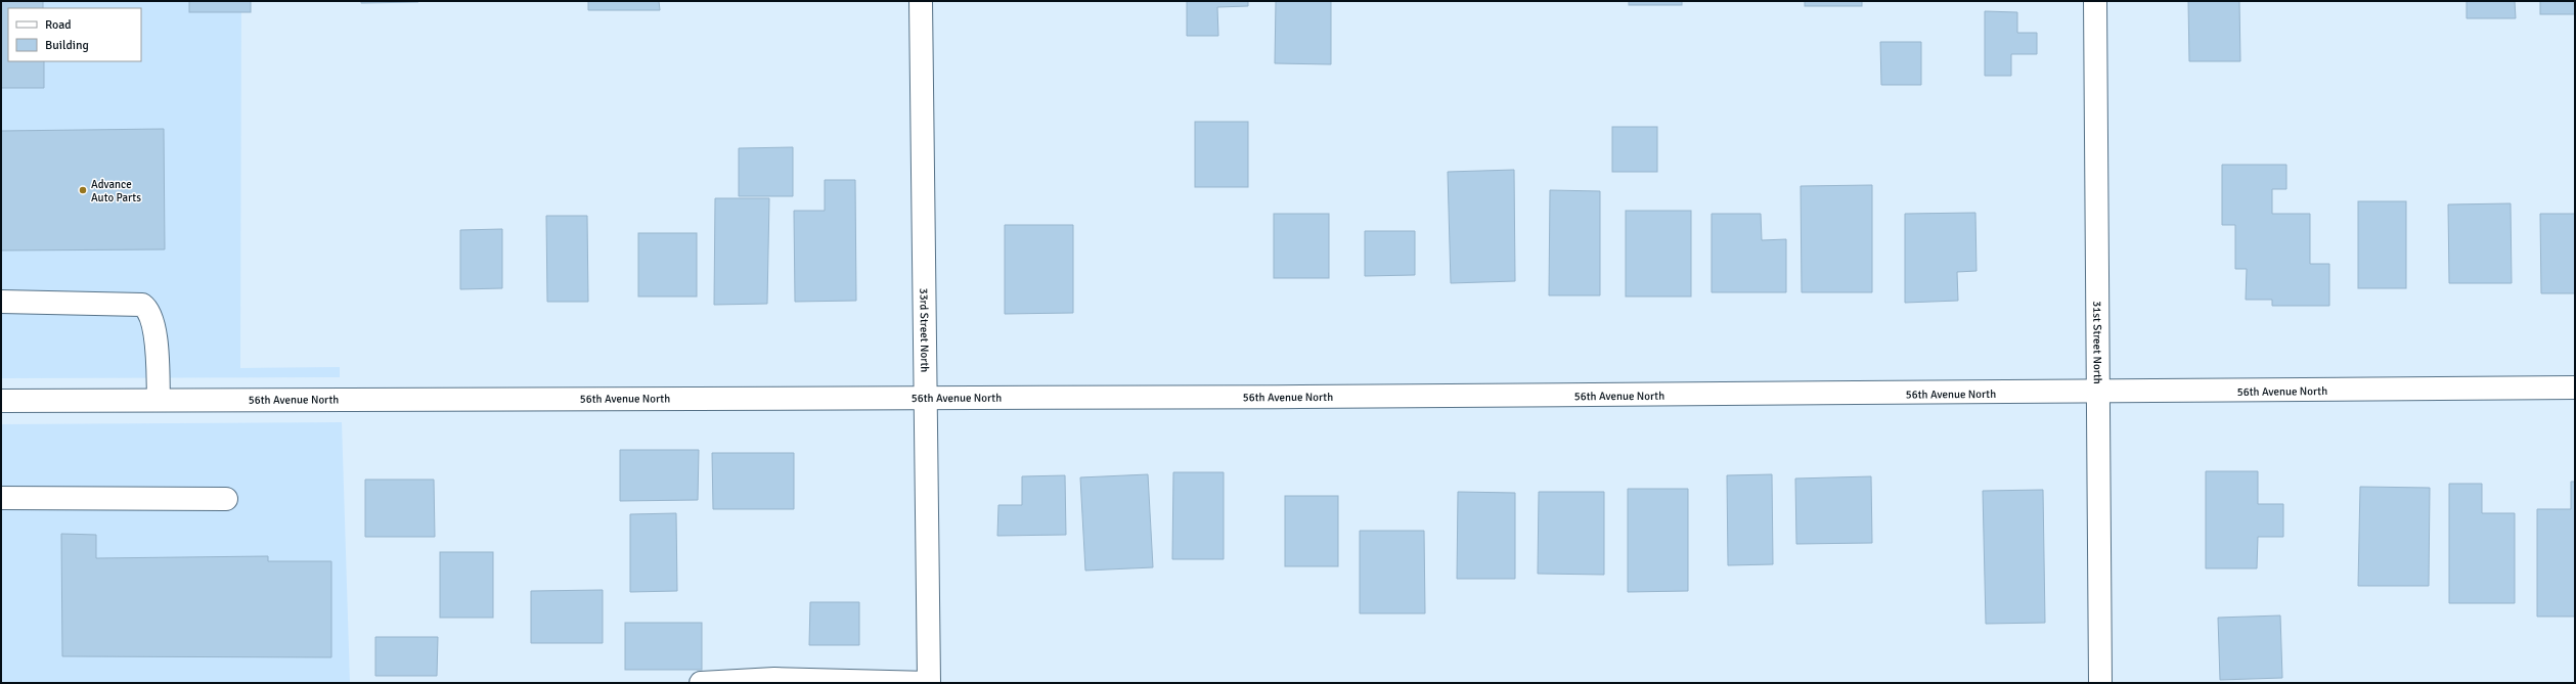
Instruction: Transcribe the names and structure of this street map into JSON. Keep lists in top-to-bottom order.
{
  "streets": {
    "street": ["33rd Street North", "31st Street North", "56th Avenue North"]
  },
  "crossings": [
    ["33rd Street North", "56th Avenue North"],
    ["31st Street North", "56th Avenue North"]
  ],
  "places": ["Advance Auto Parts"],
  "legend": ["Road", "Building"]
}
